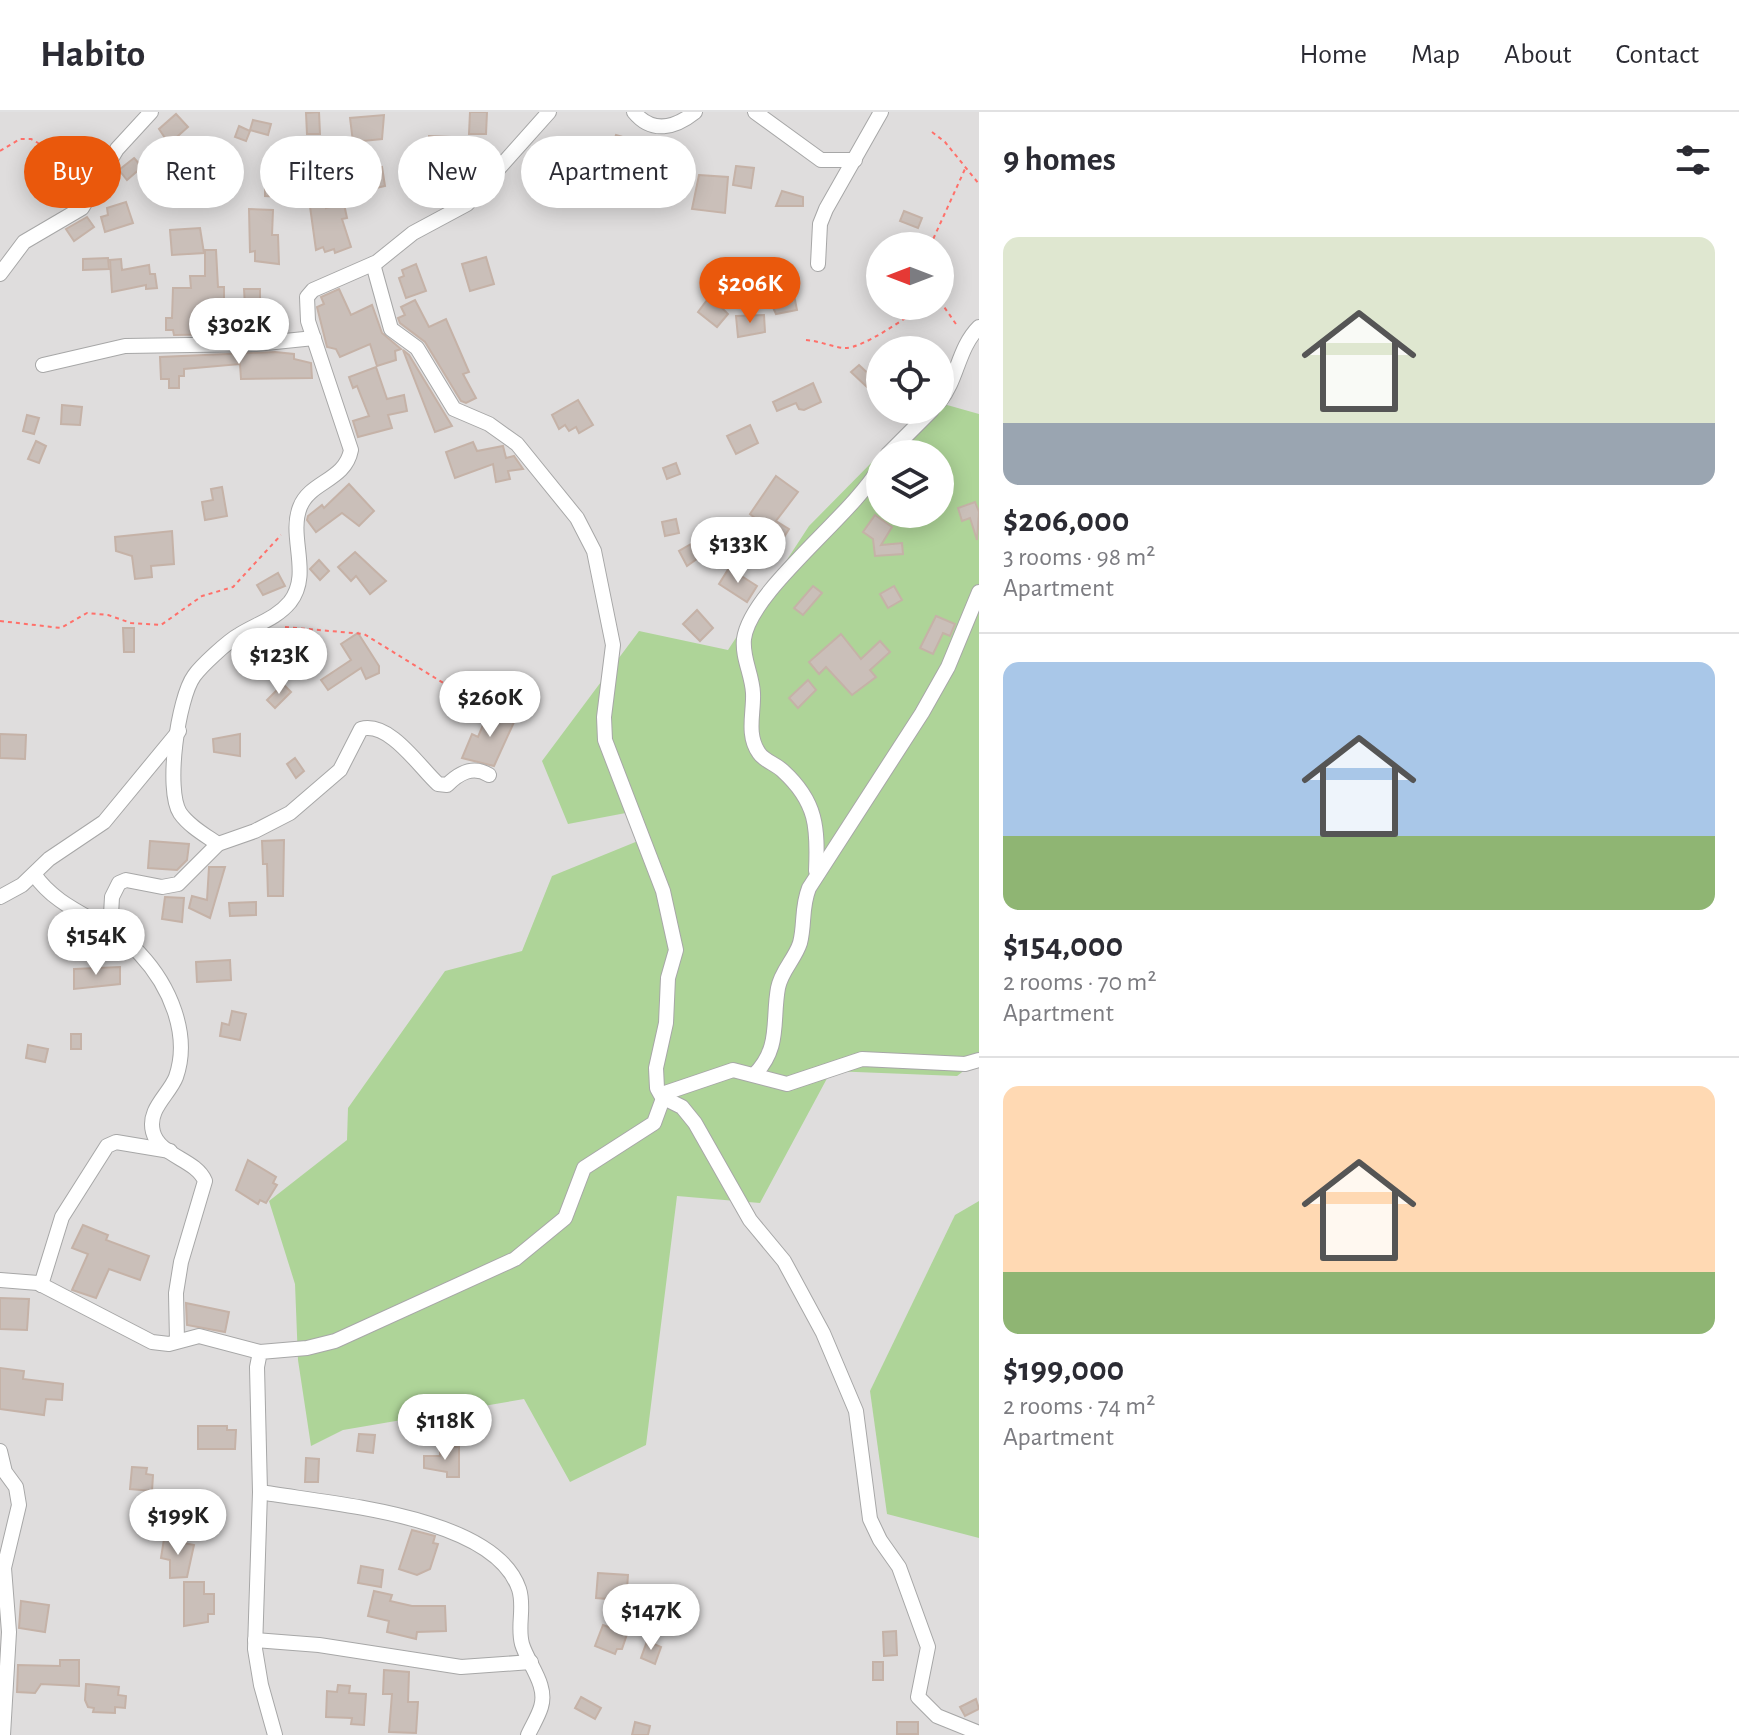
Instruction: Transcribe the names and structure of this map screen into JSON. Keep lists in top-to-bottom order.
{
  "north": "left",
  "page": {
    "header": "Habito",
    "nav": [
      "Home",
      "Map",
      "About",
      "Contact"
    ],
    "heading": "9 homes",
    "chip": [
      "Buy",
      "Rent",
      "Filters",
      "New",
      "Apartment"
    ],
    "list": [
      {
        "name": "$206,000",
        "note": "3 rooms · 98 m² · Apartment"
      },
      {
        "name": "$154,000",
        "note": "2 rooms · 70 m² · Apartment"
      },
      {
        "name": "$199,000",
        "note": "2 rooms · 74 m² · Apartment"
      }
    ],
    "price": [
      "$206K",
      "$302K",
      "$133K",
      "$123K",
      "$260K",
      "$154K",
      "$118K",
      "$199K",
      "$147K"
    ]
  }
}
